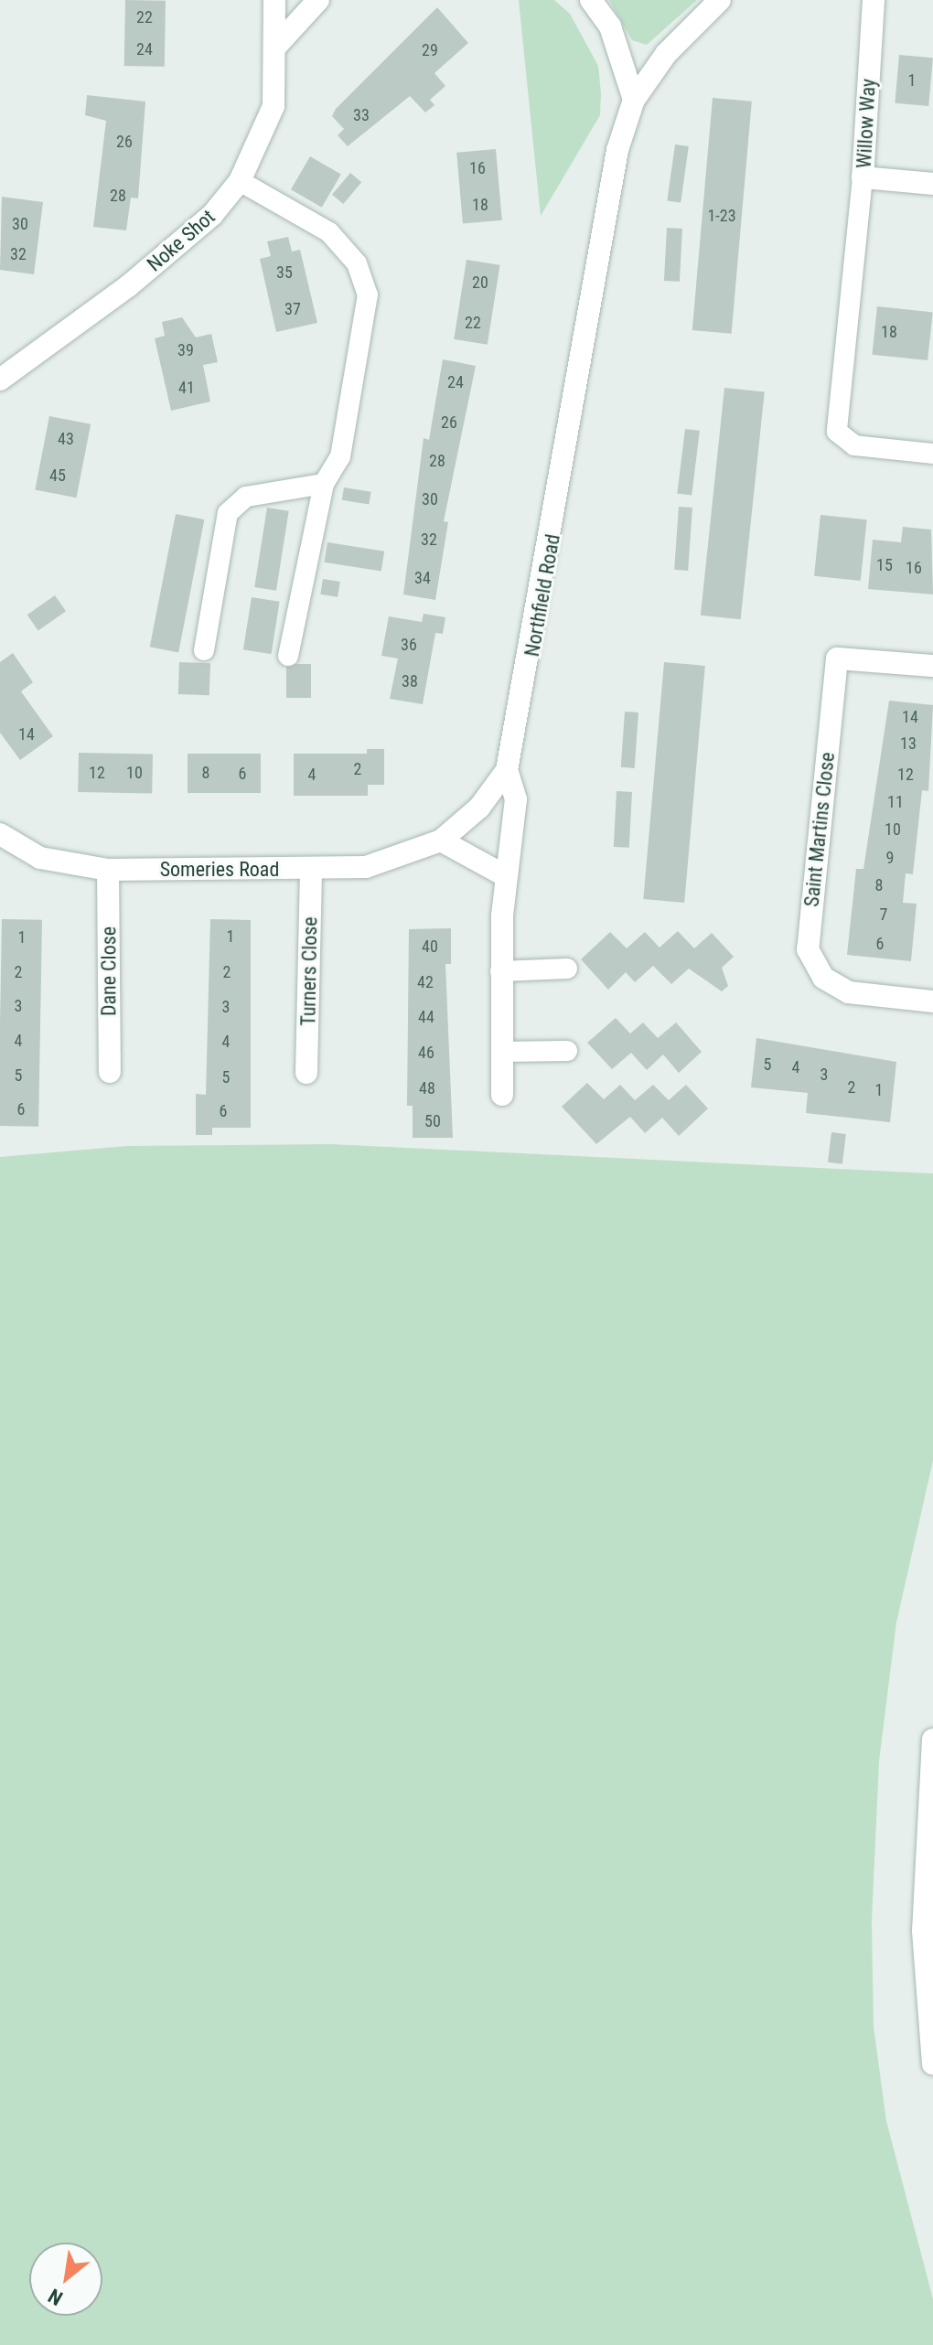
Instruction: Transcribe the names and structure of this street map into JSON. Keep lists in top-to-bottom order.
{
  "streets": {
    "street": [
      "Willow Way",
      "Noke Shot",
      "Northfield Road",
      "Saint Martins Close",
      "Someries Road",
      "Dane Close",
      "Turners Close"
    ]
  },
  "crossings": [
    ["Northfield Road", "Someries Road"],
    ["Someries Road", "Dane Close"],
    ["Someries Road", "Turners Close"]
  ],
  "house_numbers": [
    "22",
    "24",
    "29",
    "1",
    "33",
    "26",
    "16",
    "28",
    "18",
    "1-23",
    "30",
    "32",
    "35",
    "20",
    "37",
    "22",
    "18",
    "39",
    "24",
    "41",
    "26",
    "43",
    "28",
    "45",
    "30",
    "32",
    "15",
    "16",
    "34",
    "36",
    "38",
    "14",
    "14",
    "13",
    "2",
    "12",
    "10",
    "8",
    "6",
    "4",
    "12",
    "11",
    "10",
    "9",
    "8",
    "7",
    "1",
    "1",
    "6",
    "40",
    "2",
    "2",
    "42",
    "3",
    "3",
    "44",
    "4",
    "4",
    "46",
    "5",
    "4",
    "3",
    "5",
    "5",
    "2",
    "48",
    "1",
    "6",
    "6",
    "50"
  ],
  "north": "bottom left"
}
